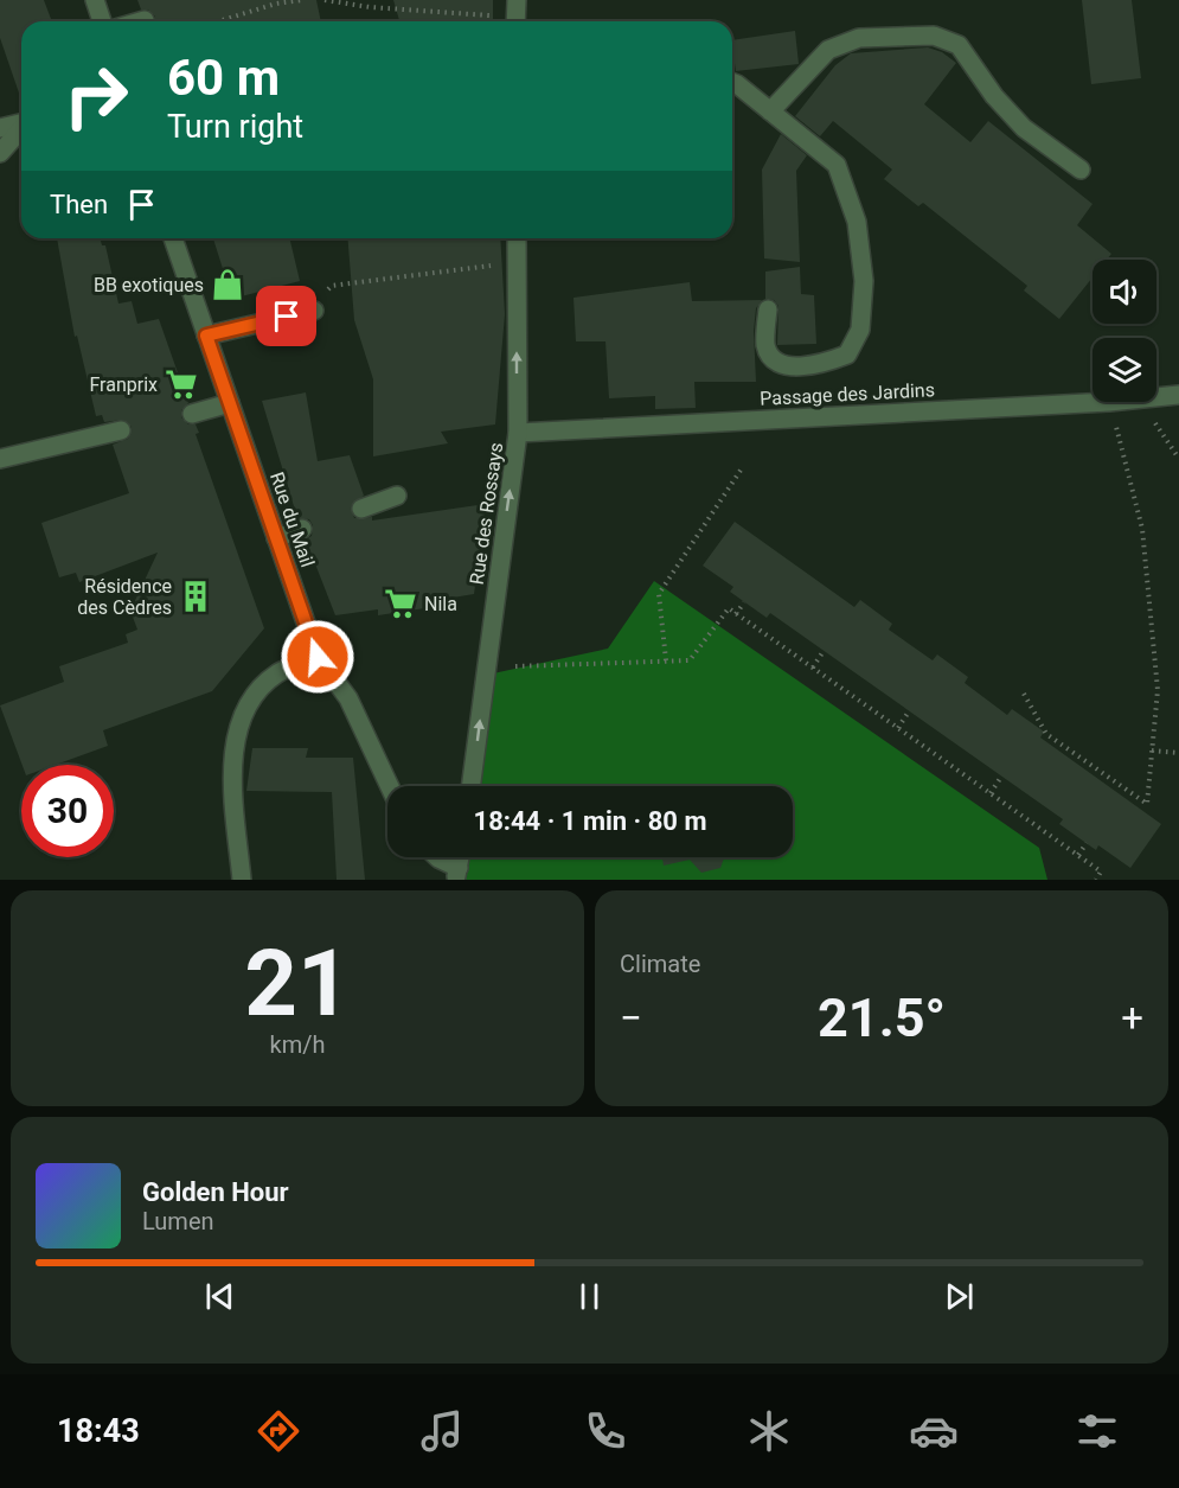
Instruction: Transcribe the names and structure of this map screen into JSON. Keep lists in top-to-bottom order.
{
  "streets": {
    "street": ["Passage des Jardins", "Rue des Rossays", "Rue du Mail"]
  },
  "crossings": [
    ["Passage des Jardins", "Rue des Rossays"]
  ],
  "one_way": ["Rue des Rossays"],
  "places": {
    "shop": ["BB exotiques"],
    "supermarket": ["Franprix", "Nila"],
    "building": ["Résidence des Cèdres"]
  },
  "page": {
    "turn": ["60 m", "Turn right"],
    "then": "Then",
    "limit": "30",
    "trip": "18:44 · 1 min · 80 m",
    "tile": [
      ["21", "km/h"],
      "Climate"
    ],
    "heat": ["−", "21.5°", "+"],
    "song": ["Golden Hour", "Lumen"],
    "tabs": "18:43"
  }
}
